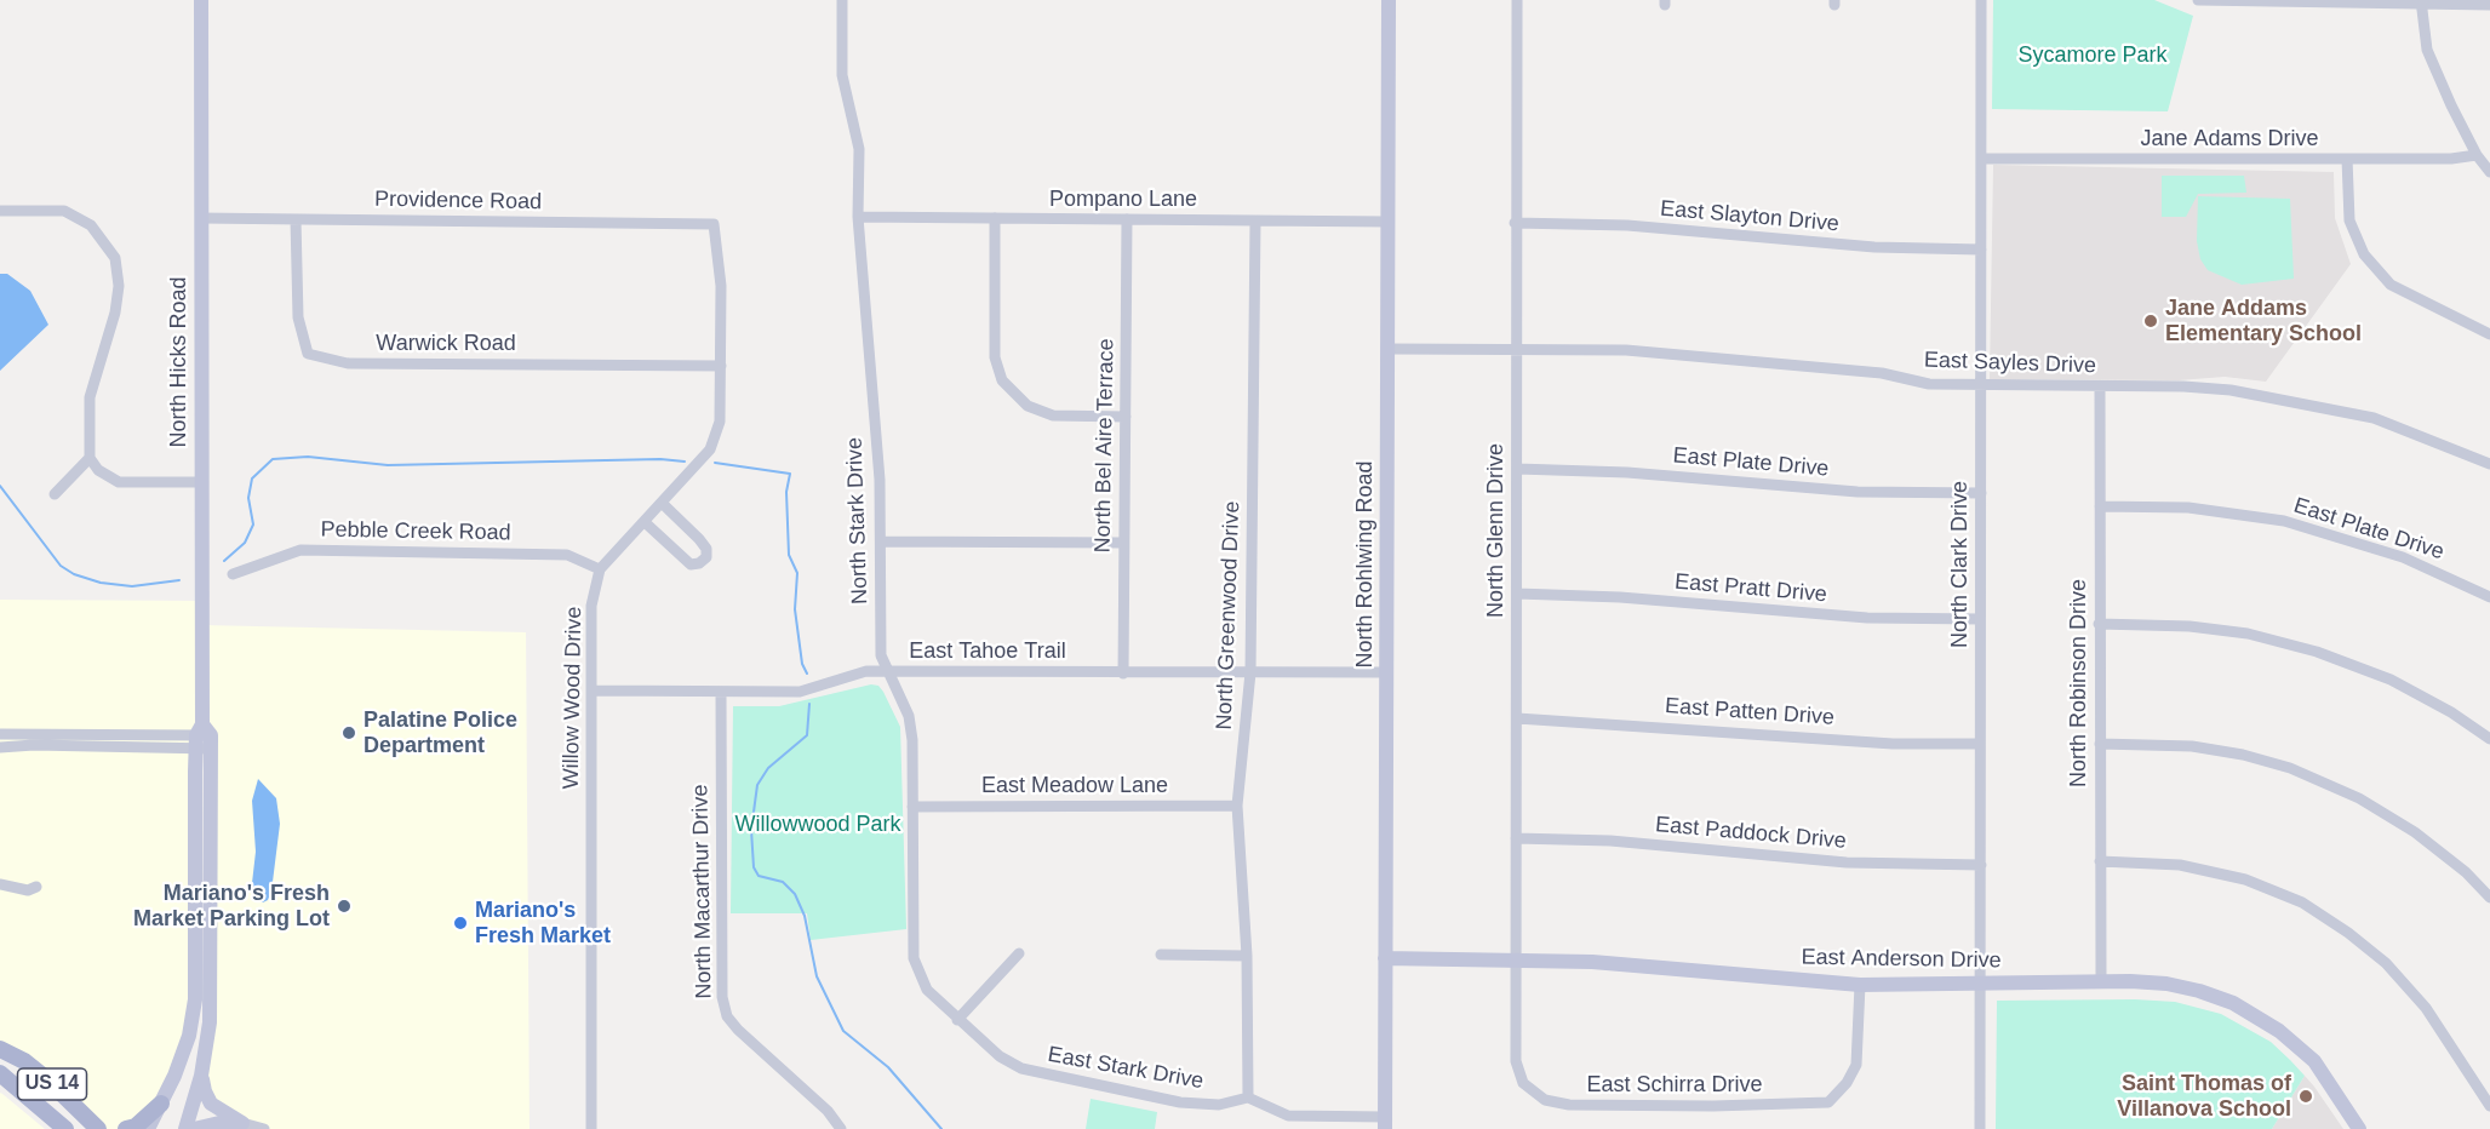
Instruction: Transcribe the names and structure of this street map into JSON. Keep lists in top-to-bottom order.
{
  "streets": {
    "main road": ["US 14"],
    "street": [
      "Jane Adams Drive",
      "Pompano Lane",
      "Providence Road",
      "East Slayton Drive",
      "Warwick Road",
      "North Hicks Road",
      "East Sayles Drive",
      "North Bel Aire Terrace",
      "East Plate Drive",
      "North Stark Drive",
      "North Glenn Drive",
      "Pebble Creek Road",
      "North Rohlwing Road",
      "North Clark Drive",
      "East Pratt Drive",
      "North Greenwood Drive",
      "East Tahoe Trail",
      "North Robinson Drive",
      "Willow Wood Drive",
      "East Patten Drive",
      "East Meadow Lane",
      "East Paddock Drive",
      "North Macarthur Drive",
      "East Anderson Drive",
      "East Stark Drive",
      "East Schirra Drive"
    ]
  },
  "crossings": [
    ["Jane Adams Drive", "North Clark Drive"],
    ["Pompano Lane", "North Bel Aire Terrace"],
    ["Pompano Lane", "North Stark Drive"],
    ["Pompano Lane", "North Rohlwing Road"],
    ["Pompano Lane", "North Greenwood Drive"],
    ["Providence Road", "Warwick Road"],
    ["Providence Road", "North Hicks Road"],
    ["East Slayton Drive", "North Glenn Drive"],
    ["East Slayton Drive", "North Clark Drive"],
    ["East Sayles Drive", "North Glenn Drive"],
    ["East Sayles Drive", "North Rohlwing Road"],
    ["East Sayles Drive", "North Clark Drive"],
    ["East Sayles Drive", "North Robinson Drive"],
    ["North Bel Aire Terrace", "East Tahoe Trail"],
    ["East Plate Drive", "North Glenn Drive"],
    ["East Plate Drive", "North Clark Drive"],
    ["East Plate Drive", "North Robinson Drive"],
    ["North Stark Drive", "East Tahoe Trail"],
    ["North Stark Drive", "East Meadow Lane"],
    ["North Stark Drive", "East Stark Drive"],
    ["North Glenn Drive", "East Pratt Drive"],
    ["North Glenn Drive", "East Patten Drive"],
    ["North Glenn Drive", "East Paddock Drive"],
    ["North Glenn Drive", "East Anderson Drive"],
    ["North Glenn Drive", "East Schirra Drive"],
    ["Pebble Creek Road", "Willow Wood Drive"],
    ["North Rohlwing Road", "East Tahoe Trail"],
    ["North Rohlwing Road", "East Anderson Drive"],
    ["North Clark Drive", "East Pratt Drive"],
    ["North Clark Drive", "East Patten Drive"],
    ["North Clark Drive", "East Paddock Drive"],
    ["North Clark Drive", "East Anderson Drive"],
    ["North Greenwood Drive", "East Tahoe Trail"],
    ["North Greenwood Drive", "East Meadow Lane"],
    ["North Greenwood Drive", "East Stark Drive"],
    ["East Tahoe Trail", "Willow Wood Drive"],
    ["East Tahoe Trail", "North Macarthur Drive"],
    ["North Robinson Drive", "East Anderson Drive"],
    ["East Anderson Drive", "East Schirra Drive"]
  ],
  "parks": ["Sycamore Park", "Willowwood Park"],
  "places": [
    "Jane Addams Elementary School",
    "Palatine Police Department",
    "Mariano's Fresh Market Parking Lot",
    "Mariano's Fresh Market",
    "Saint Thomas of Villanova School"
  ]
}
